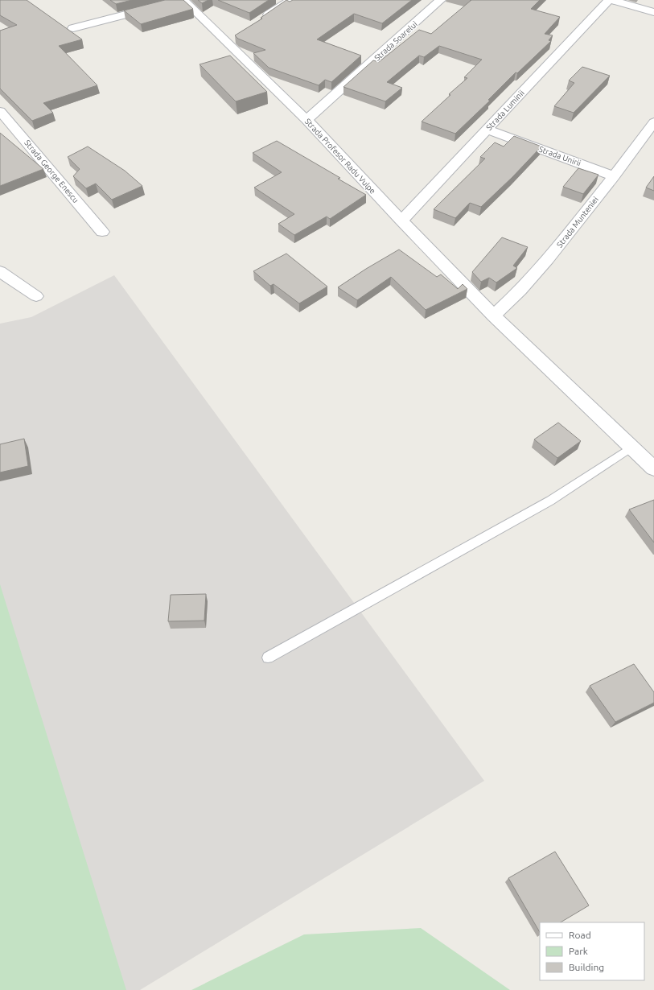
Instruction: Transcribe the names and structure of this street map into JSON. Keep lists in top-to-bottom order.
{
  "streets": {
    "street": [
      "Strada Soarelui",
      "Strada Luminii",
      "Strada Profesor Radu Vulpe",
      "Strada Unirii",
      "Strada George Enescu",
      "Strada Munteniei"
    ]
  },
  "crossings": [
    ["Strada Soarelui", "Strada Profesor Radu Vulpe"],
    ["Strada Luminii", "Strada Profesor Radu Vulpe"],
    ["Strada Luminii", "Strada Unirii"],
    ["Strada Profesor Radu Vulpe", "Strada Munteniei"],
    ["Strada Unirii", "Strada Munteniei"]
  ],
  "legend": ["Road", "Park", "Building"]
}
